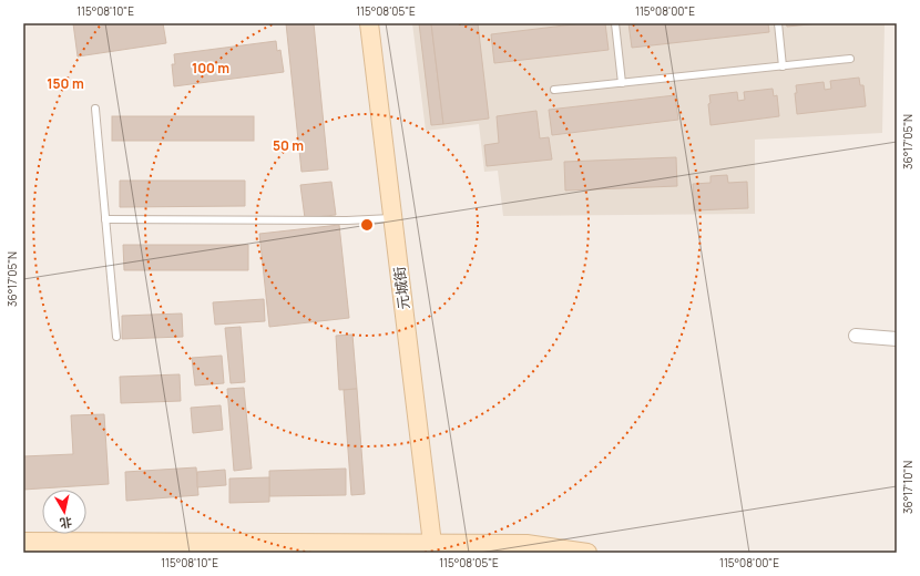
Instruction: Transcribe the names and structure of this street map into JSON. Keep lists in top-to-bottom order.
{
  "streets": {
    "street": ["元城街"]
  },
  "north": "bottom",
  "coordinates": [
    "115°08'10\"E",
    "115°08'05\"E",
    "115°08'00\"E",
    "36°17'05\"N",
    "36°17'10\"N"
  ],
  "rings": ["100 m", "150 m", "50 m"]
}
